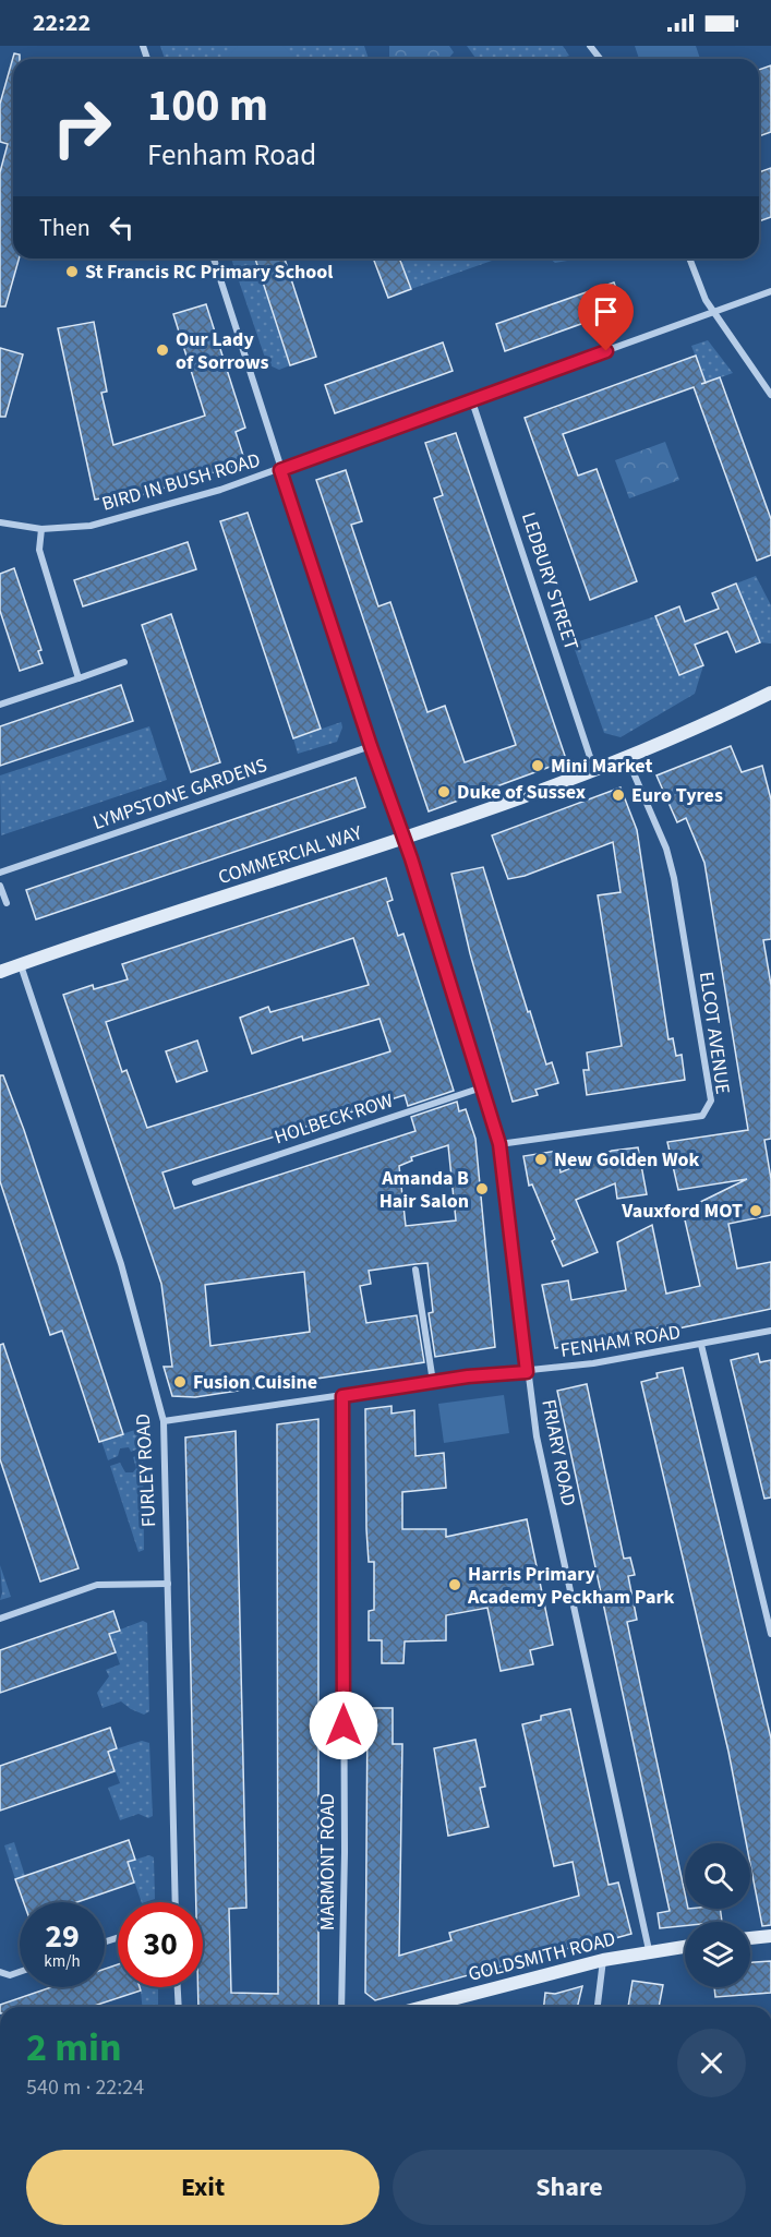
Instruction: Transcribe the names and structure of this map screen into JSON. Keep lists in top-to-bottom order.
{
  "streets": {
    "street": [
      "BIRD IN BUSH ROAD",
      "LEDBURY STREET",
      "LYMPSTONE GARDENS",
      "COMMERCIAL WAY",
      "ELCOT AVENUE",
      "HOLBECK ROW",
      "FENHAM ROAD",
      "FRIARY ROAD",
      "FURLEY ROAD",
      "MARMONT ROAD",
      "GOLDSMITH ROAD"
    ]
  },
  "crossings": [
    ["BIRD IN BUSH ROAD", "LEDBURY STREET"],
    ["BIRD IN BUSH ROAD", "FRIARY ROAD"],
    ["LEDBURY STREET", "COMMERCIAL WAY"],
    ["LYMPSTONE GARDENS", "FRIARY ROAD"],
    ["COMMERCIAL WAY", "ELCOT AVENUE"],
    ["COMMERCIAL WAY", "FRIARY ROAD"],
    ["COMMERCIAL WAY", "FURLEY ROAD"],
    ["ELCOT AVENUE", "FRIARY ROAD"],
    ["HOLBECK ROW", "FRIARY ROAD"],
    ["FENHAM ROAD", "FRIARY ROAD"],
    ["FENHAM ROAD", "FURLEY ROAD"],
    ["FENHAM ROAD", "MARMONT ROAD"],
    ["FRIARY ROAD", "GOLDSMITH ROAD"]
  ],
  "places": [
    "St Francis RC Primary School",
    "Our Lady of Sorrows",
    "Mini Market",
    "Duke of Sussex",
    "Euro Tyres",
    "New Golden Wok",
    "Amanda B Hair Salon",
    "Vauxford MOT",
    "Fusion Cuisine",
    "Harris Primary Academy Peckham Park"
  ],
  "page": {
    "status": "22:22",
    "turn": ["100 m", "Fenham Road"],
    "then": "Then",
    "speed": "29 km/h",
    "limit": "30",
    "heading": ["2 min", "540 m · 22:24"],
    "buttons": ["Exit", "Share"]
  }
}
